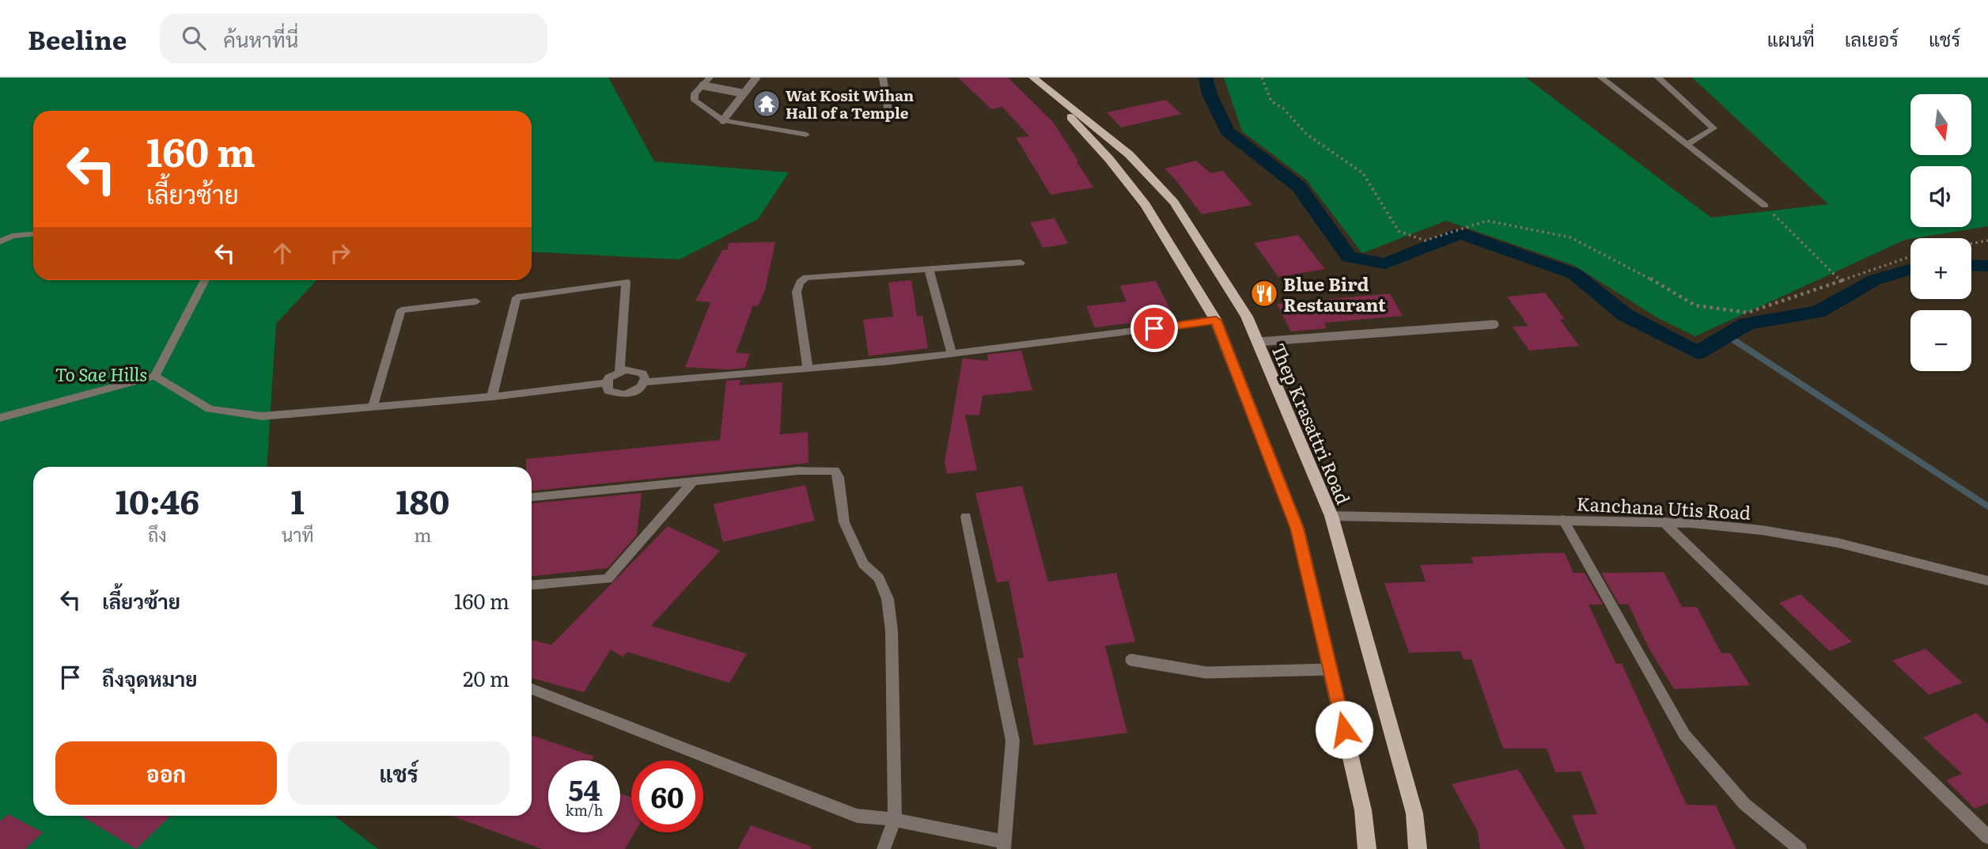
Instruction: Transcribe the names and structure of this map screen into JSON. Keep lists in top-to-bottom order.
{
  "streets": {
    "main road": ["Thep Krasattri Road"],
    "street": ["Kanchana Utis Road"]
  },
  "crossings": [
    ["Thep Krasattri Road", "Kanchana Utis Road"]
  ],
  "parks": ["To Sae Hills"],
  "places": {
    "temple": ["Wat Kosit Wihan Hall of a Temple"],
    "restaurant": ["Blue Bird Restaurant"]
  },
  "north": "bottom",
  "page": {
    "header": "Beeline",
    "search": "ค้นหาที่นี่",
    "nav": ["แผนที่", "เลเยอร์", "แชร์"],
    "map_buttons": ["+", "−"],
    "turn": ["160 m", "เลี้ยวซ้าย"],
    "eta": [
      "10:46",
      "ถึง",
      "1",
      "นาที",
      "180",
      "m"
    ],
    "list": [
      {
        "name": "เลี้ยวซ้าย",
        "value": "160 m"
      },
      {
        "name": "ถึงจุดหมาย",
        "value": "20 m"
      }
    ],
    "buttons": ["ออก", "แชร์"],
    "speed": "54 km/h",
    "limit": "60"
  }
}
